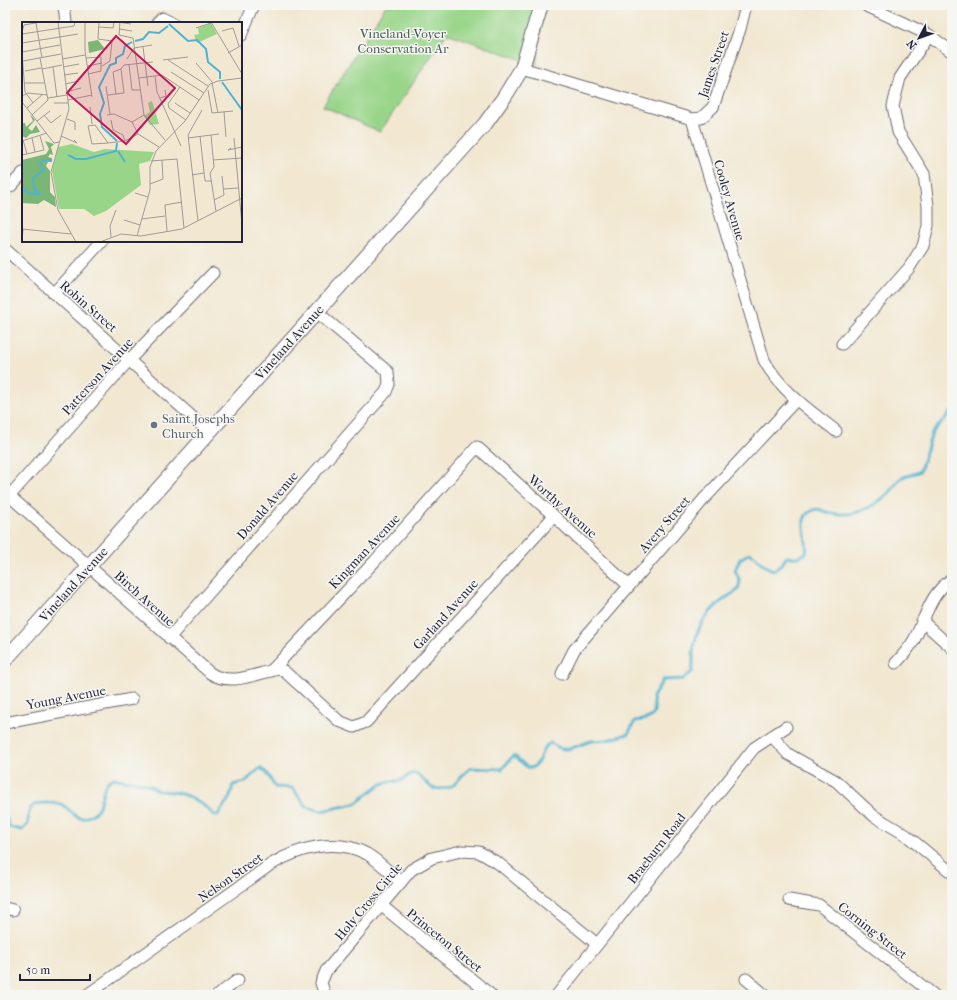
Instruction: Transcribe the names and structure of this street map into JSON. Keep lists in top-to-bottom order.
{
  "streets": {
    "street": [
      "James Street",
      "Cooley Avenue",
      "Robin Street",
      "Vineland Avenue",
      "Patterson Avenue",
      "Donald Avenue",
      "Worthy Avenue",
      "Avery Street",
      "Kingman Avenue",
      "Birch Avenue",
      "Garland Avenue",
      "Young Avenue",
      "Braeburn Road",
      "Nelson Street",
      "Holy Cross Circle",
      "Corning Street",
      "Princeton Street"
    ]
  },
  "crossings": [
    ["James Street", "Cooley Avenue"],
    ["Cooley Avenue", "Avery Street"],
    ["Robin Street", "Vineland Avenue"],
    ["Robin Street", "Patterson Avenue"],
    ["Vineland Avenue", "Donald Avenue"],
    ["Vineland Avenue", "Birch Avenue"],
    ["Patterson Avenue", "Birch Avenue"],
    ["Donald Avenue", "Birch Avenue"],
    ["Worthy Avenue", "Avery Street"],
    ["Worthy Avenue", "Kingman Avenue"],
    ["Worthy Avenue", "Garland Avenue"],
    ["Kingman Avenue", "Birch Avenue"],
    ["Kingman Avenue", "Garland Avenue"],
    ["Birch Avenue", "Garland Avenue"],
    ["Braeburn Road", "Holy Cross Circle"],
    ["Nelson Street", "Holy Cross Circle"],
    ["Holy Cross Circle", "Princeton Street"]
  ],
  "parks": ["Vineland-Voyer Conservation Ar"],
  "places": ["Saint Josephs Church"],
  "scale_bar": "50 m",
  "north": "bottom left"
}
